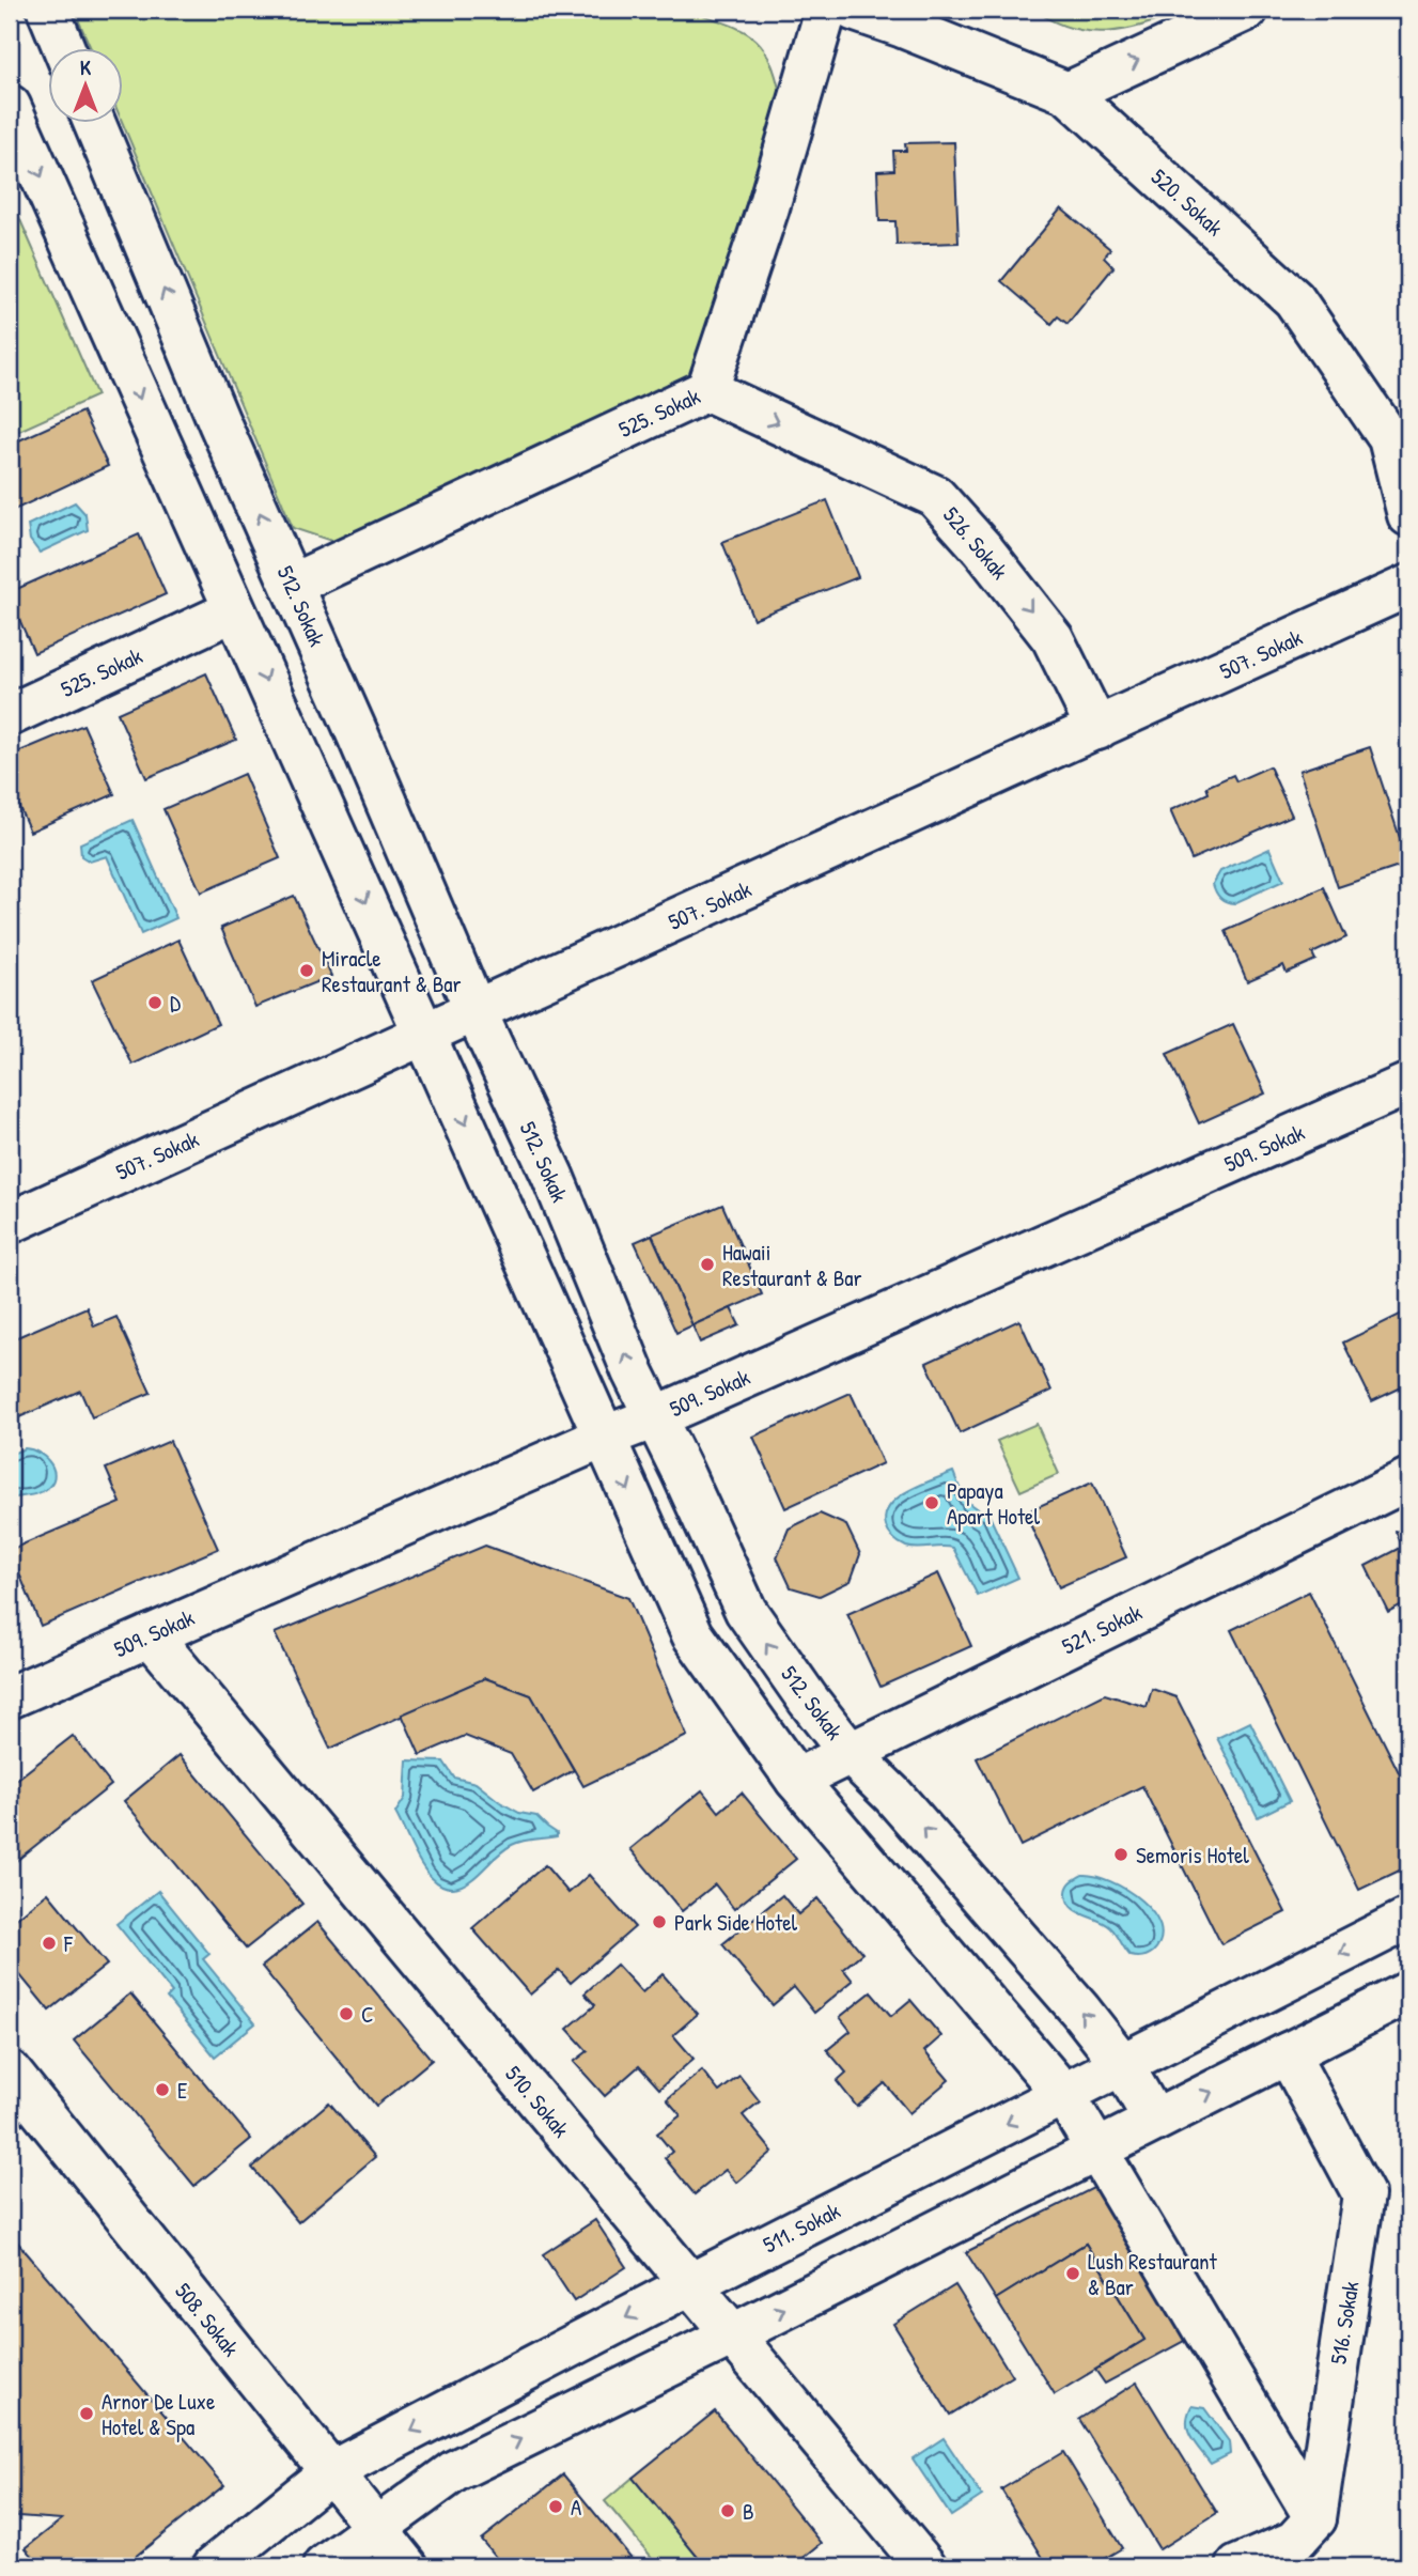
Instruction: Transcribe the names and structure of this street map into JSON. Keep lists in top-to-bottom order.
{
  "streets": {
    "street": [
      "520. Sokak",
      "525. Sokak",
      "526. Sokak",
      "512. Sokak",
      "507. Sokak",
      "509. Sokak",
      "521. Sokak",
      "510. Sokak",
      "511. Sokak",
      "508. Sokak",
      "516. Sokak"
    ]
  },
  "crossings": [
    ["525. Sokak", "526. Sokak"],
    ["525. Sokak", "512. Sokak"],
    ["526. Sokak", "507. Sokak"],
    ["512. Sokak", "507. Sokak"],
    ["512. Sokak", "509. Sokak"],
    ["512. Sokak", "521. Sokak"],
    ["512. Sokak", "511. Sokak"],
    ["509. Sokak", "510. Sokak"],
    ["510. Sokak", "511. Sokak"],
    ["511. Sokak", "508. Sokak"]
  ],
  "one_way": ["526. Sokak"],
  "places": [
    "Miracle Restaurant & Bar",
    "D",
    "Hawaii Restaurant & Bar",
    "Papaya Apart Hotel",
    "Semoris Hotel",
    "Park Side Hotel",
    "F",
    "C",
    "E",
    "Lush Restaurant & Bar",
    "Arnor De Luxe Hotel & Spa",
    "A",
    "B"
  ],
  "north": "top"
}
